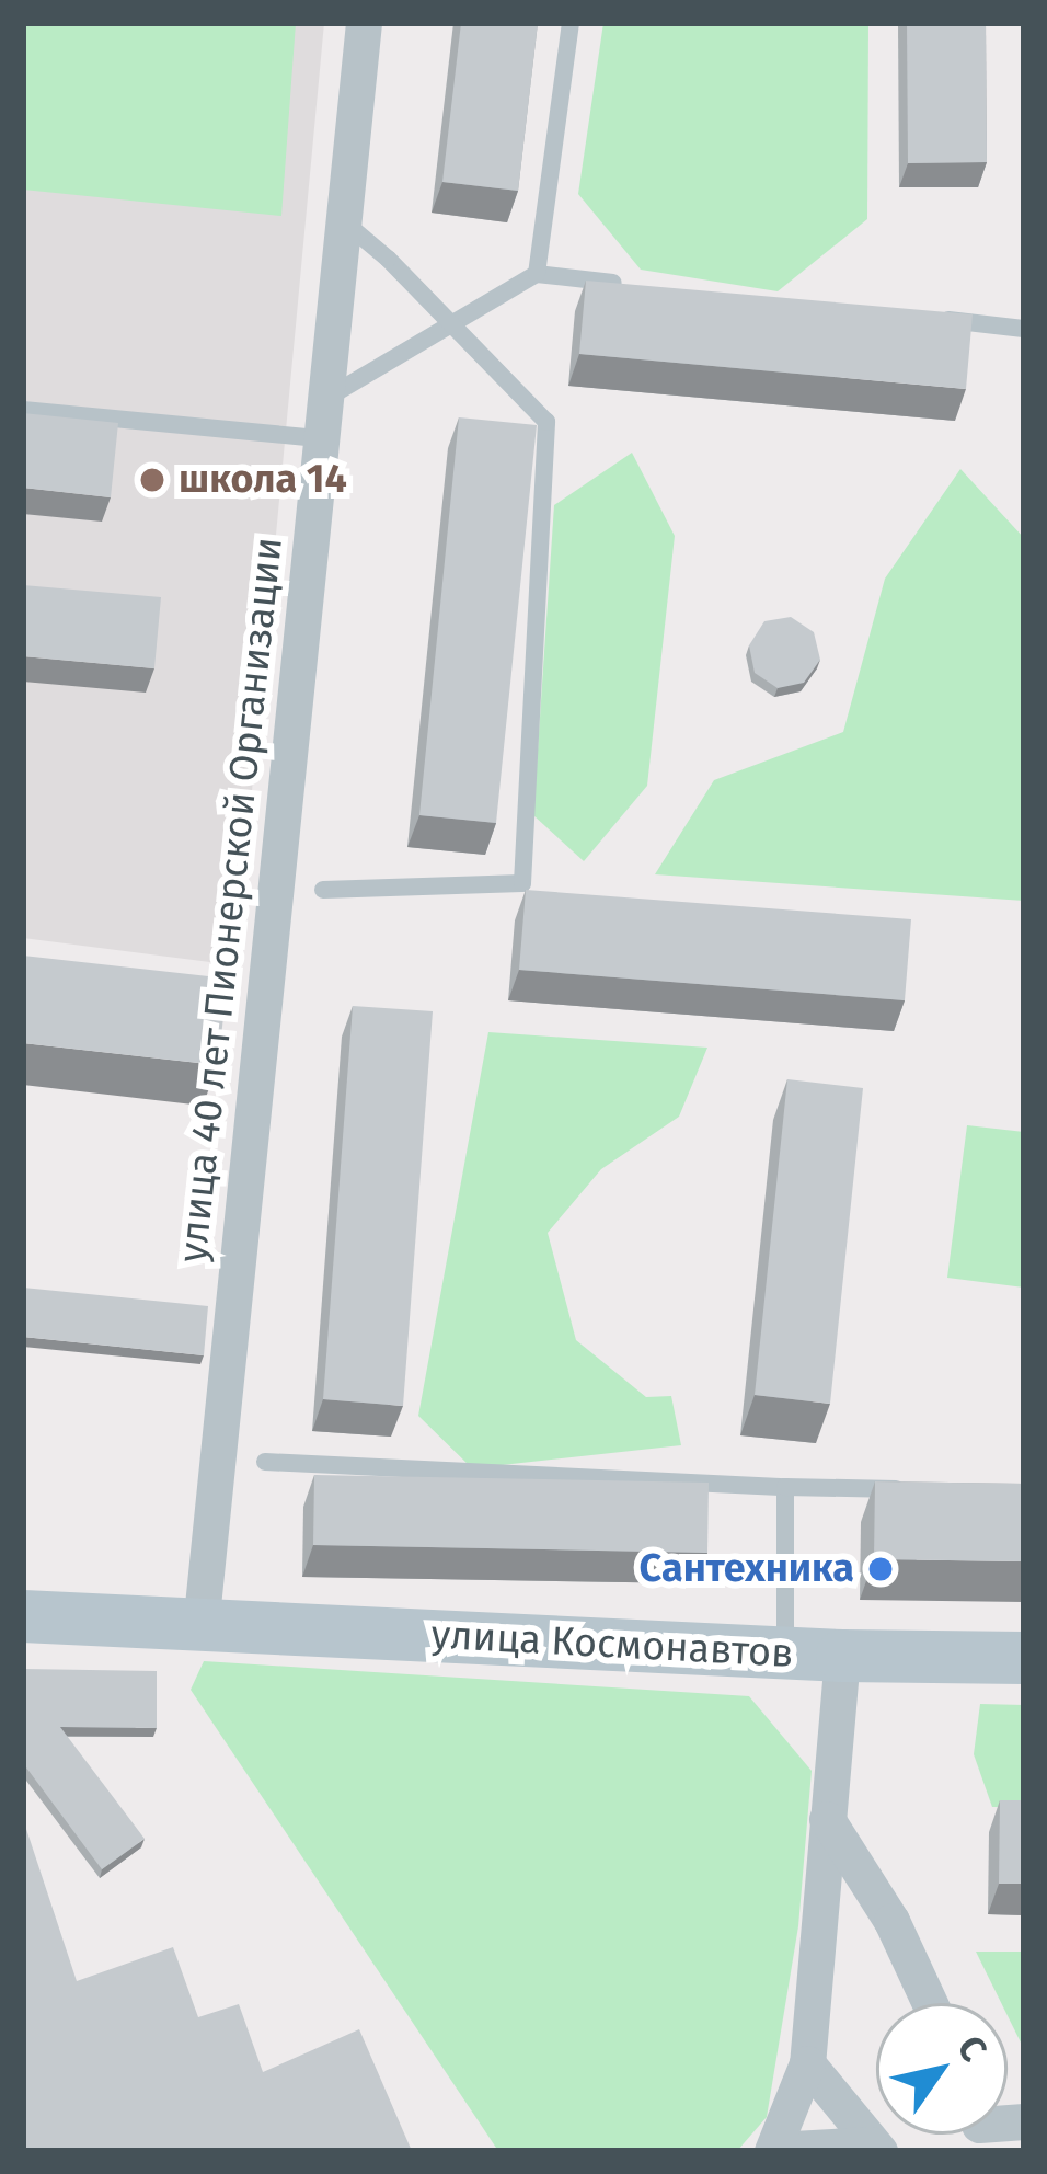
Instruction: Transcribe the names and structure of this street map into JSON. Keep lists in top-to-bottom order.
{
  "streets": {
    "street": ["улица 40 лет Пионерской Организации", "улица Космонавтов"]
  },
  "crossings": [
    ["улица 40 лет Пионерской Организации", "улица Космонавтов"]
  ],
  "places": ["школа 14", "Сантехника"],
  "north": "top right"
}
